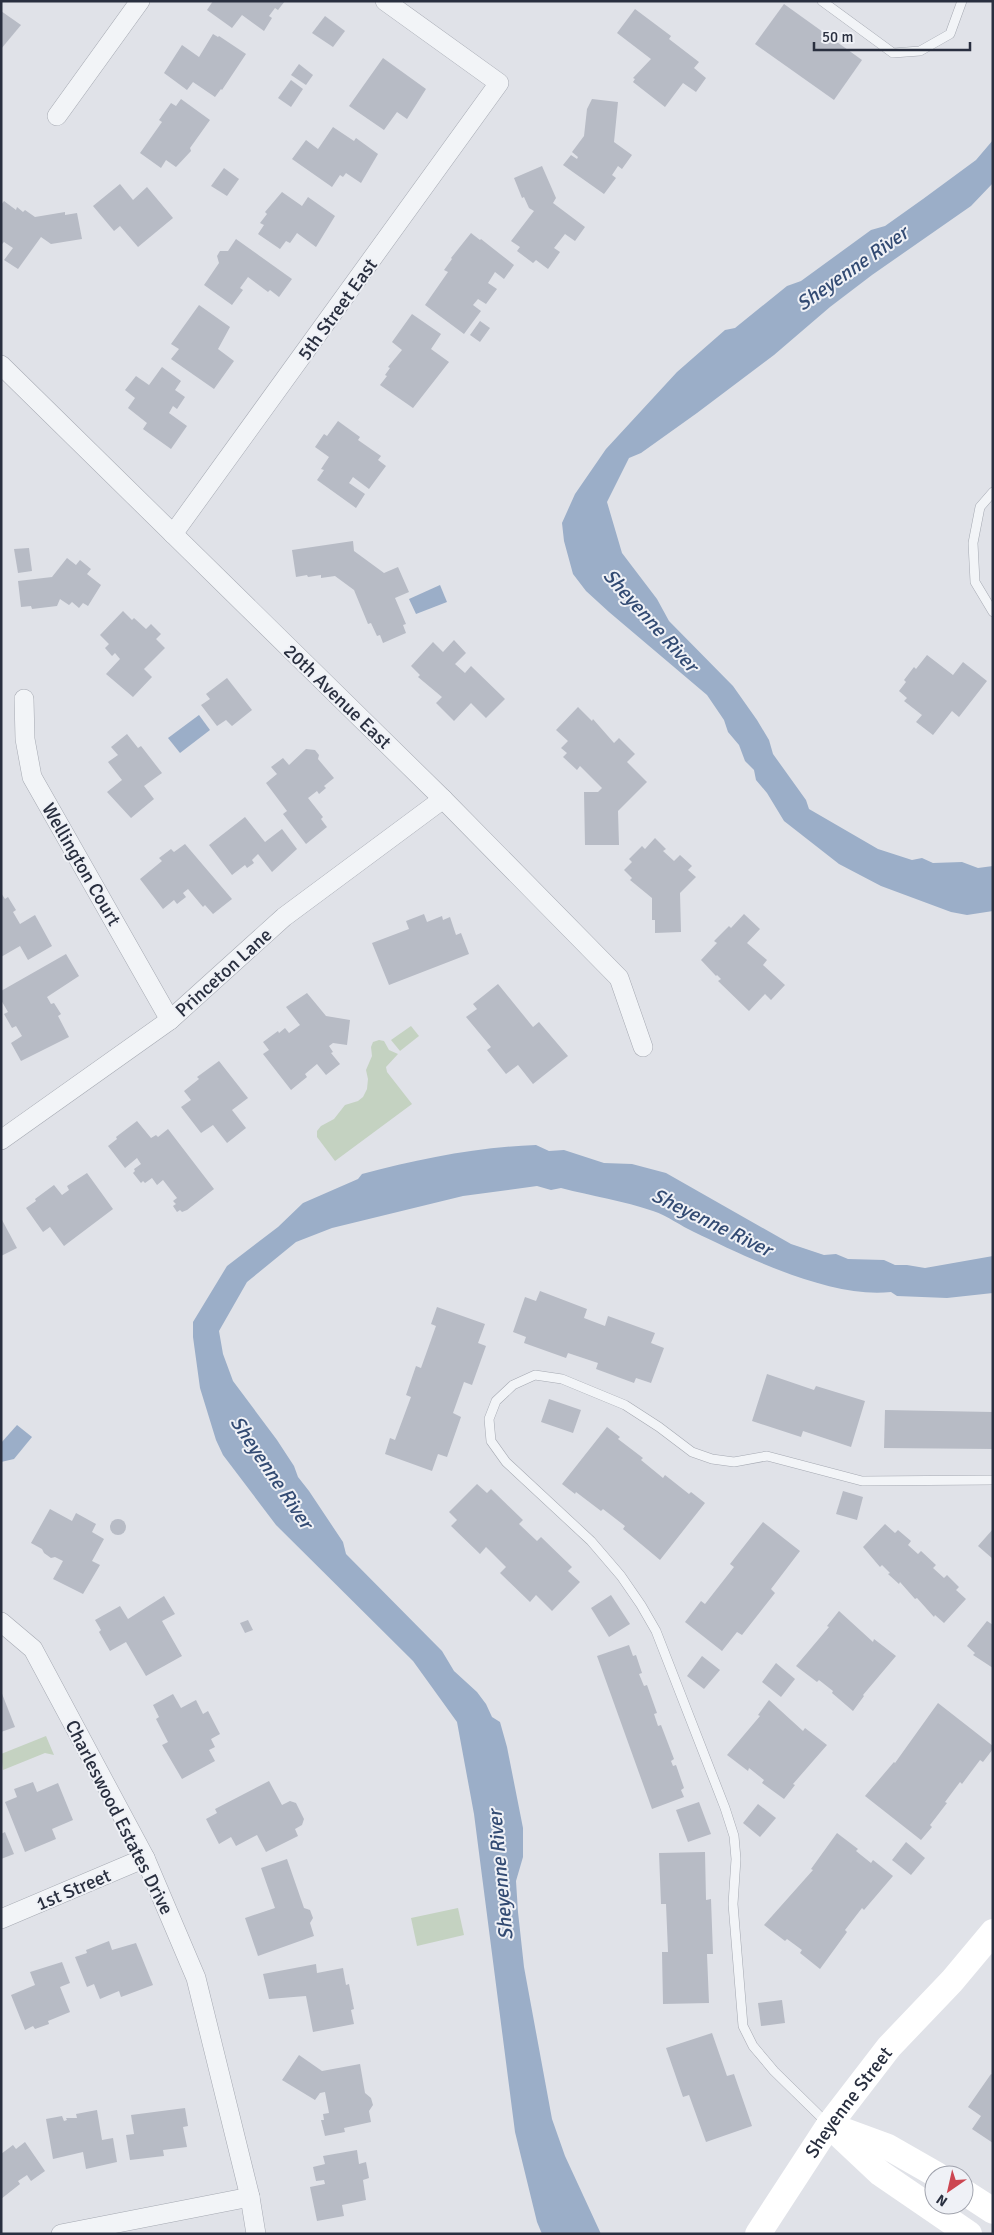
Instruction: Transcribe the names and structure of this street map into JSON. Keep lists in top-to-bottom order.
{
  "streets": {
    "main road": ["Sheyenne Street"],
    "street": [
      "5th Street East",
      "20th Avenue East",
      "Wellington Court",
      "Princeton Lane",
      "Charleswood Estates Drive",
      "1st Street"
    ]
  },
  "crossings": [
    ["5th Street East", "20th Avenue East"],
    ["20th Avenue East", "Princeton Lane"],
    ["Wellington Court", "Princeton Lane"],
    ["Charleswood Estates Drive", "1st Street"]
  ],
  "water": ["Sheyenne River"],
  "scale_bar": "50 m",
  "north": "bottom left"
}
